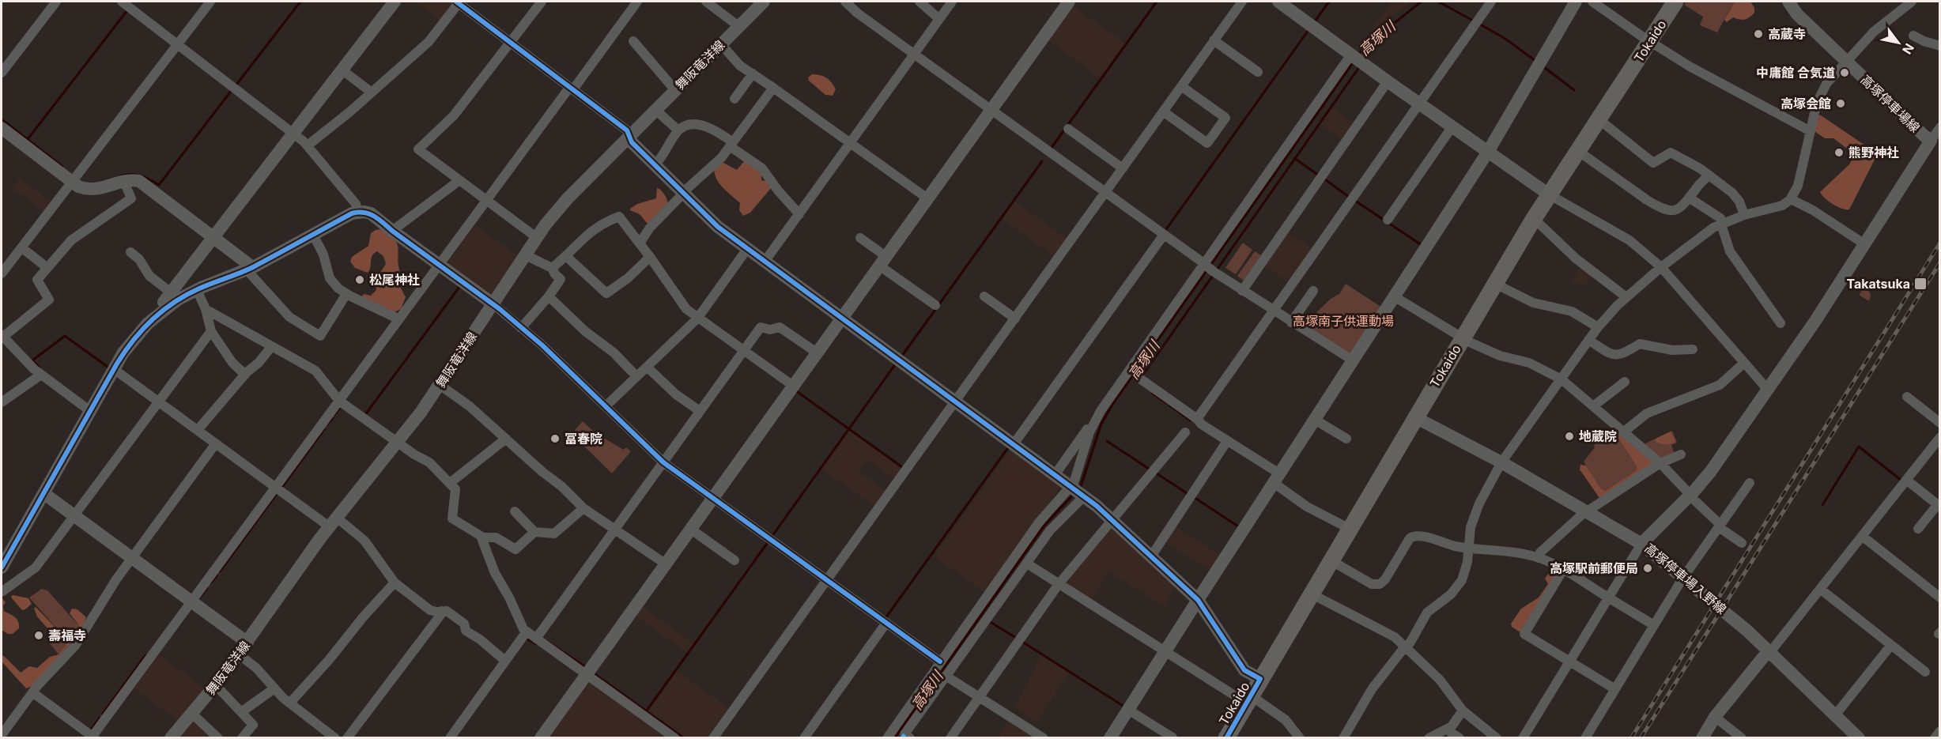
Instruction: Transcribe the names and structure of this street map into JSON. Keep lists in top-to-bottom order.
{
  "streets": {
    "highway": ["Tokaido"],
    "street": ["舞阪竜洋線", "高塚停車場線", "高塚停車場入野線"]
  },
  "crossings": [
    ["高塚停車場線", "高塚停車場入野線"]
  ],
  "water": ["高塚川"],
  "parks": ["高塚南子供運動場"],
  "places": {
    "other": [
      "高蔵寺",
      "中庸館 合気道",
      "高塚会館",
      "熊野神社",
      "松尾神社",
      "地蔵院",
      "冨春院",
      "高塚駅前郵便局",
      "壽福寺"
    ],
    "transit": ["Takatsuka"]
  },
  "north": "bottom right"
}
